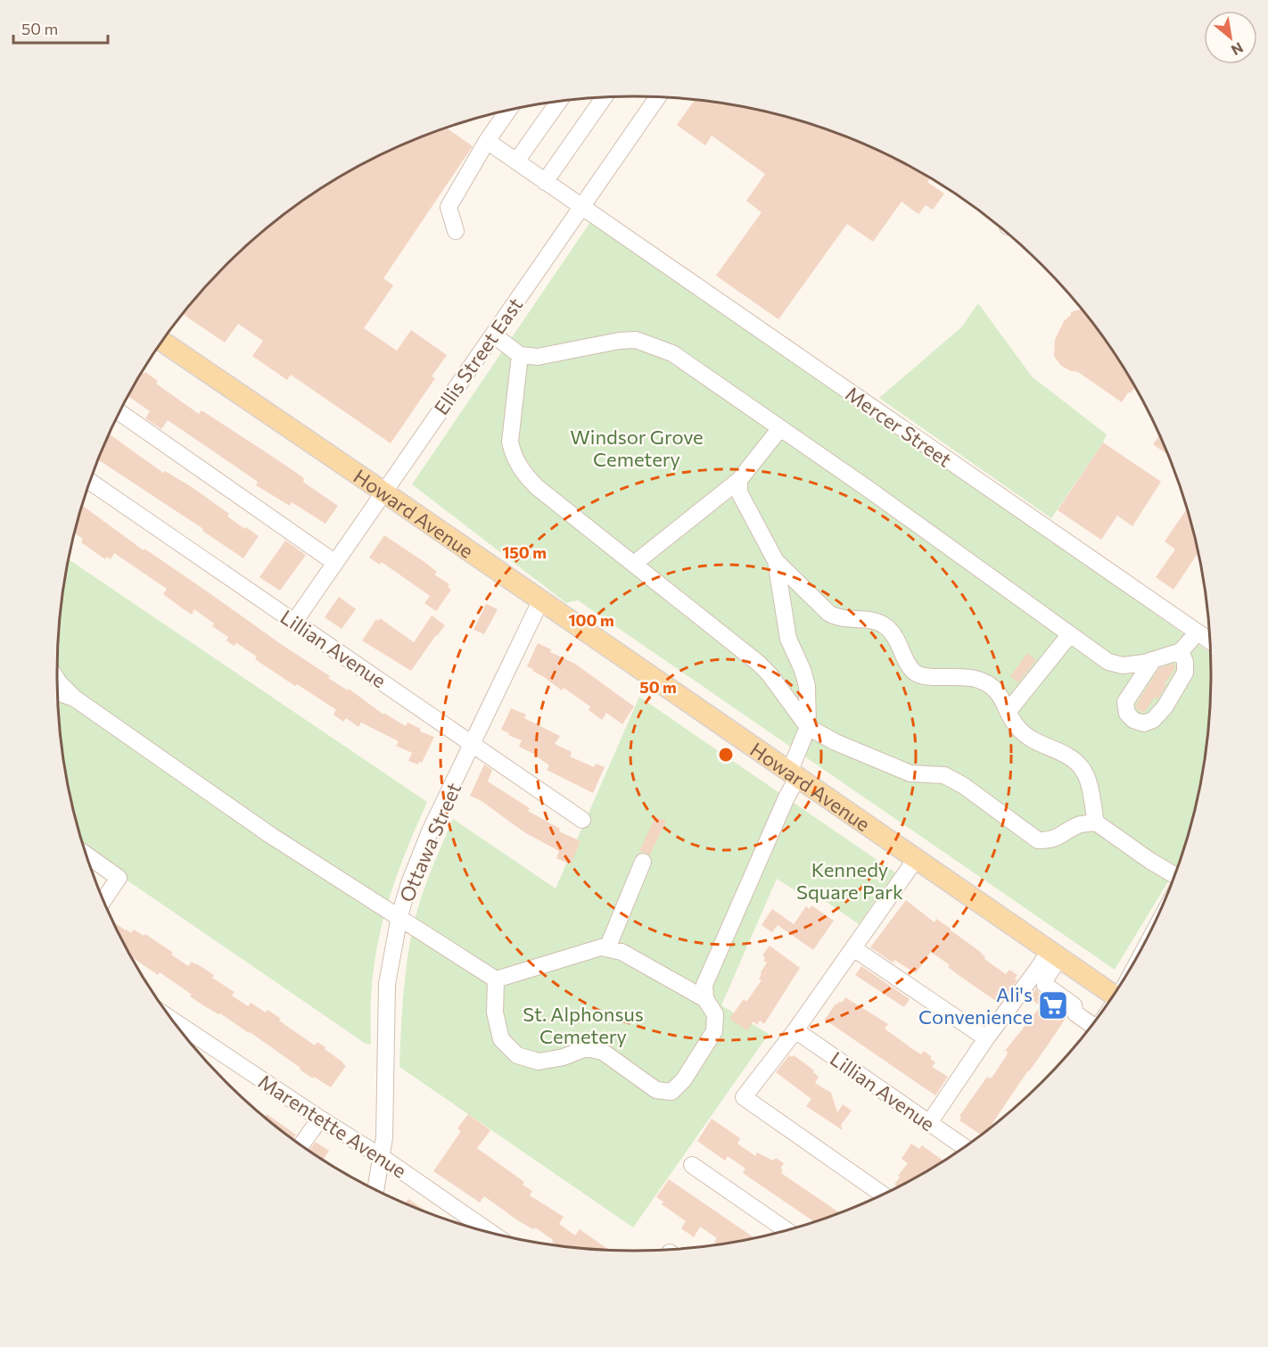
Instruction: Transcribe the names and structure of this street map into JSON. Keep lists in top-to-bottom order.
{
  "streets": {
    "main road": ["Howard Avenue"],
    "street": [
      "Ellis Street East",
      "Mercer Street",
      "Lillian Avenue",
      "Ottawa Street",
      "Marentette Avenue"
    ]
  },
  "crossings": [
    ["Ellis Street East", "Mercer Street"],
    ["Ellis Street East", "Howard Avenue"],
    ["Ellis Street East", "Lillian Avenue"],
    ["Howard Avenue", "Ottawa Street"],
    ["Lillian Avenue", "Ottawa Street"],
    ["Ottawa Street", "Marentette Avenue"]
  ],
  "parks": ["Windsor Grove Cemetery", "Kennedy Square Park", "St. Alphonsus Cemetery"],
  "places": {
    "supermarket": ["Ali's Convenience"]
  },
  "scale_bar": "50 m",
  "north": "bottom right",
  "rings": ["150 m", "100 m", "50 m"]
}
